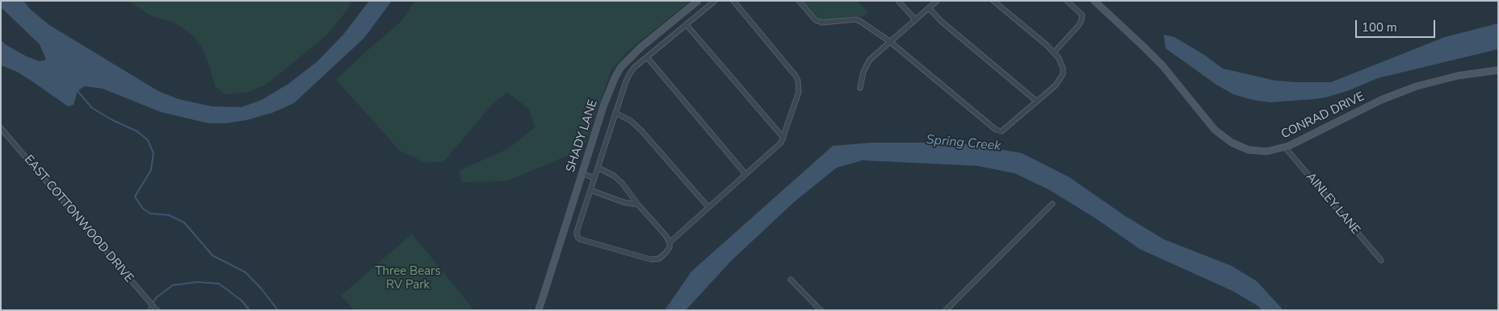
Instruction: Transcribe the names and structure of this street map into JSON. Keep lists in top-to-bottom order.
{
  "streets": {
    "main road": ["CONRAD DRIVE", "SHADY LANE"],
    "street": ["AINLEY LANE", "EAST COTTONWOOD DRIVE"]
  },
  "crossings": [
    ["CONRAD DRIVE", "AINLEY LANE"]
  ],
  "water": ["Spring Creek"],
  "parks": ["Three Bears RV Park"],
  "scale_bar": "100 m"
}
